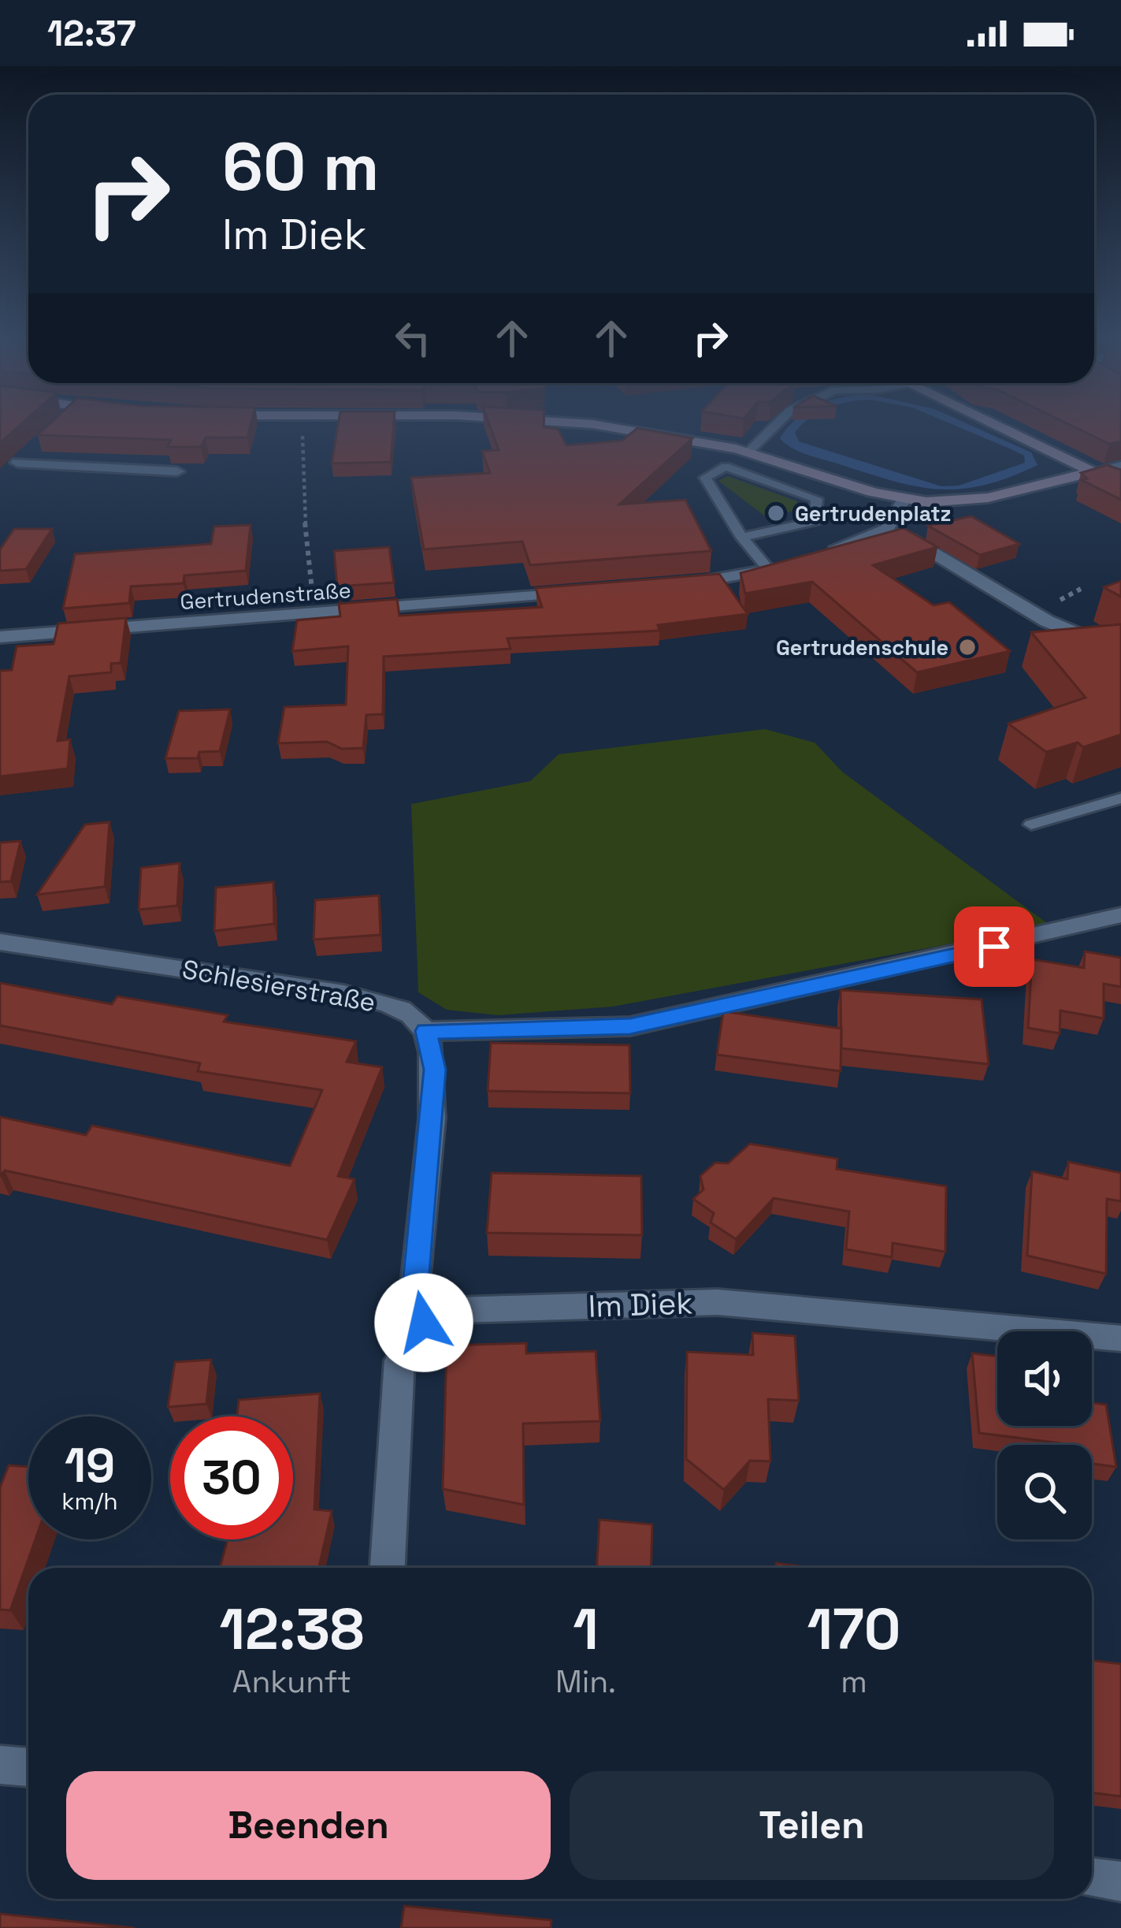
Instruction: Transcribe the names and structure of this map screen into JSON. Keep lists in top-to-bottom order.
{
  "streets": {
    "street": ["Gertrudenstraße", "Schlesierstraße", "Im Diek"]
  },
  "places": ["Gertrudenplatz", "Gertrudenschule"],
  "page": {
    "status": "12:37",
    "turn": ["60 m", "Im Diek"],
    "speed": "19 km/h",
    "limit": "30",
    "eta": [
      "12:38",
      "Ankunft",
      "1",
      "Min.",
      "170",
      "m"
    ],
    "buttons": ["Beenden", "Teilen"]
  }
}
